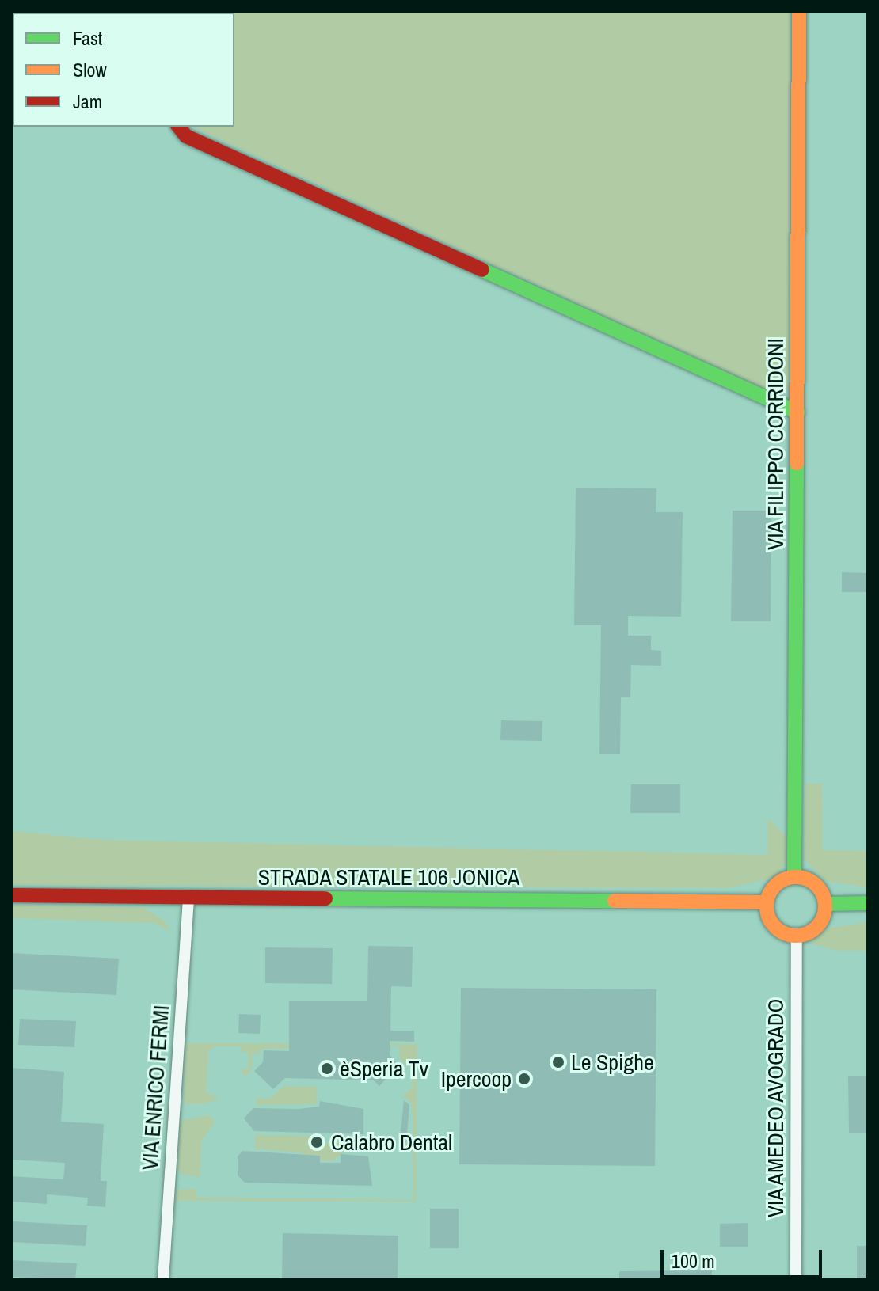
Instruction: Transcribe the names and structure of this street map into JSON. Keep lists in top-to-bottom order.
{
  "streets": {
    "street": [
      "VIA FILIPPO CORRIDONI",
      "STRADA STATALE 106 JONICA",
      "VIA ENRICO FERMI",
      "VIA AMEDEO AVOGRADO"
    ]
  },
  "crossings": [
    ["VIA FILIPPO CORRIDONI", "STRADA STATALE 106 JONICA"],
    ["VIA FILIPPO CORRIDONI", "VIA AMEDEO AVOGRADO"],
    ["STRADA STATALE 106 JONICA", "VIA ENRICO FERMI"],
    ["STRADA STATALE 106 JONICA", "VIA AMEDEO AVOGRADO"]
  ],
  "places": [
    "Le Spighe",
    "èSperia Tv",
    "Ipercoop",
    "Calabro Dental"
  ],
  "legend": ["Fast", "Slow", "Jam"],
  "scale_bar": "100 m"
}
